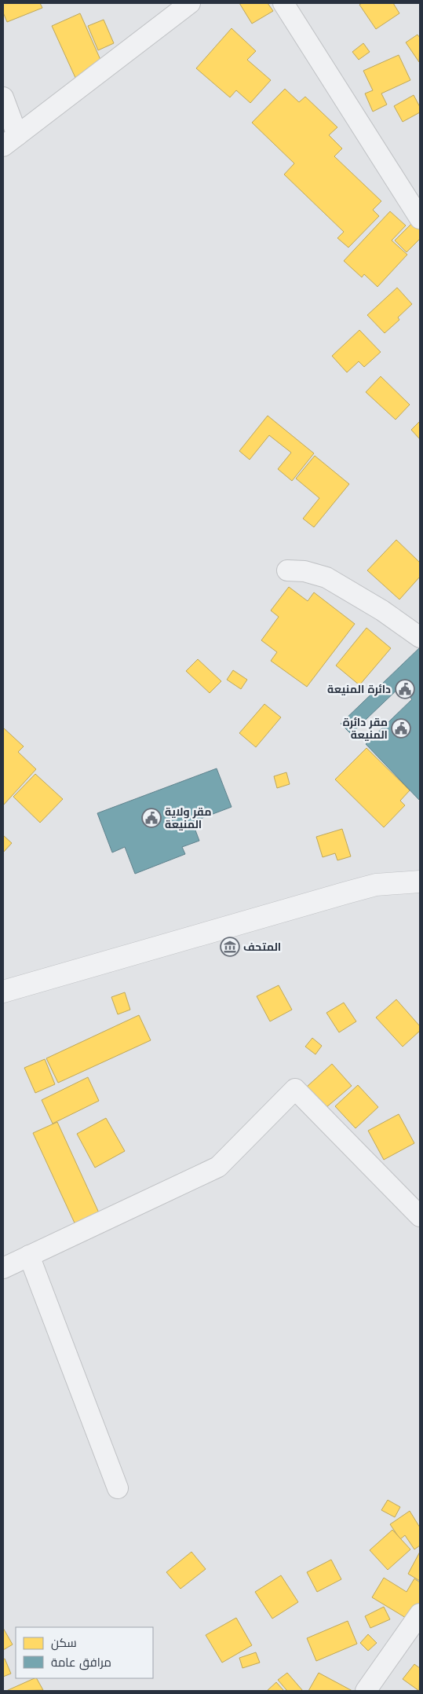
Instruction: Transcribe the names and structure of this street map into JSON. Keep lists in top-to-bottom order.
{
  "places": {
    "public building": ["دائرة المنيعة", "مقر دائرة المنيعة", "مقر ولاية المنيعة"],
    "museum": ["المتحف"]
  },
  "legend": ["سكن", "مرافق عامة"]
}
